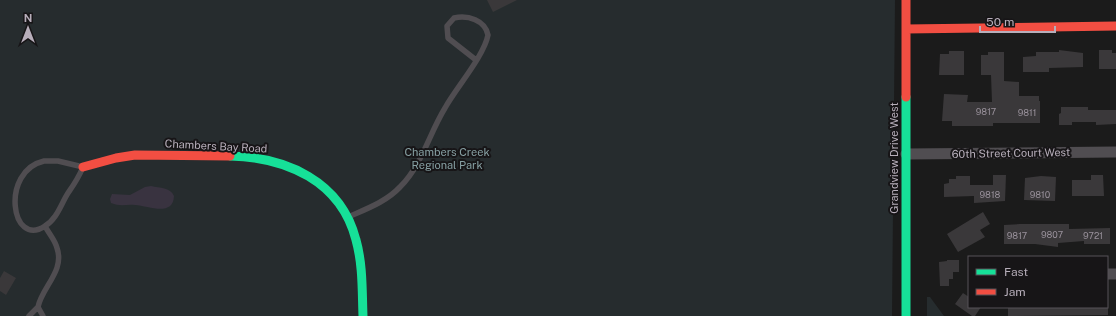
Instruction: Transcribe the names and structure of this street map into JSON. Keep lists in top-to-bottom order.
{
  "streets": {
    "street": ["Chambers Bay Road", "60th Street Court West", "Grandview Drive West"]
  },
  "crossings": [
    ["60th Street Court West", "Grandview Drive West"]
  ],
  "parks": ["Chambers Creek Regional Park"],
  "house_numbers": [
    "9817",
    "9811",
    "9818",
    "9810",
    "9807",
    "9817",
    "9721"
  ],
  "legend": ["Fast", "Jam"],
  "scale_bar": "50 m",
  "north": "top"
}
